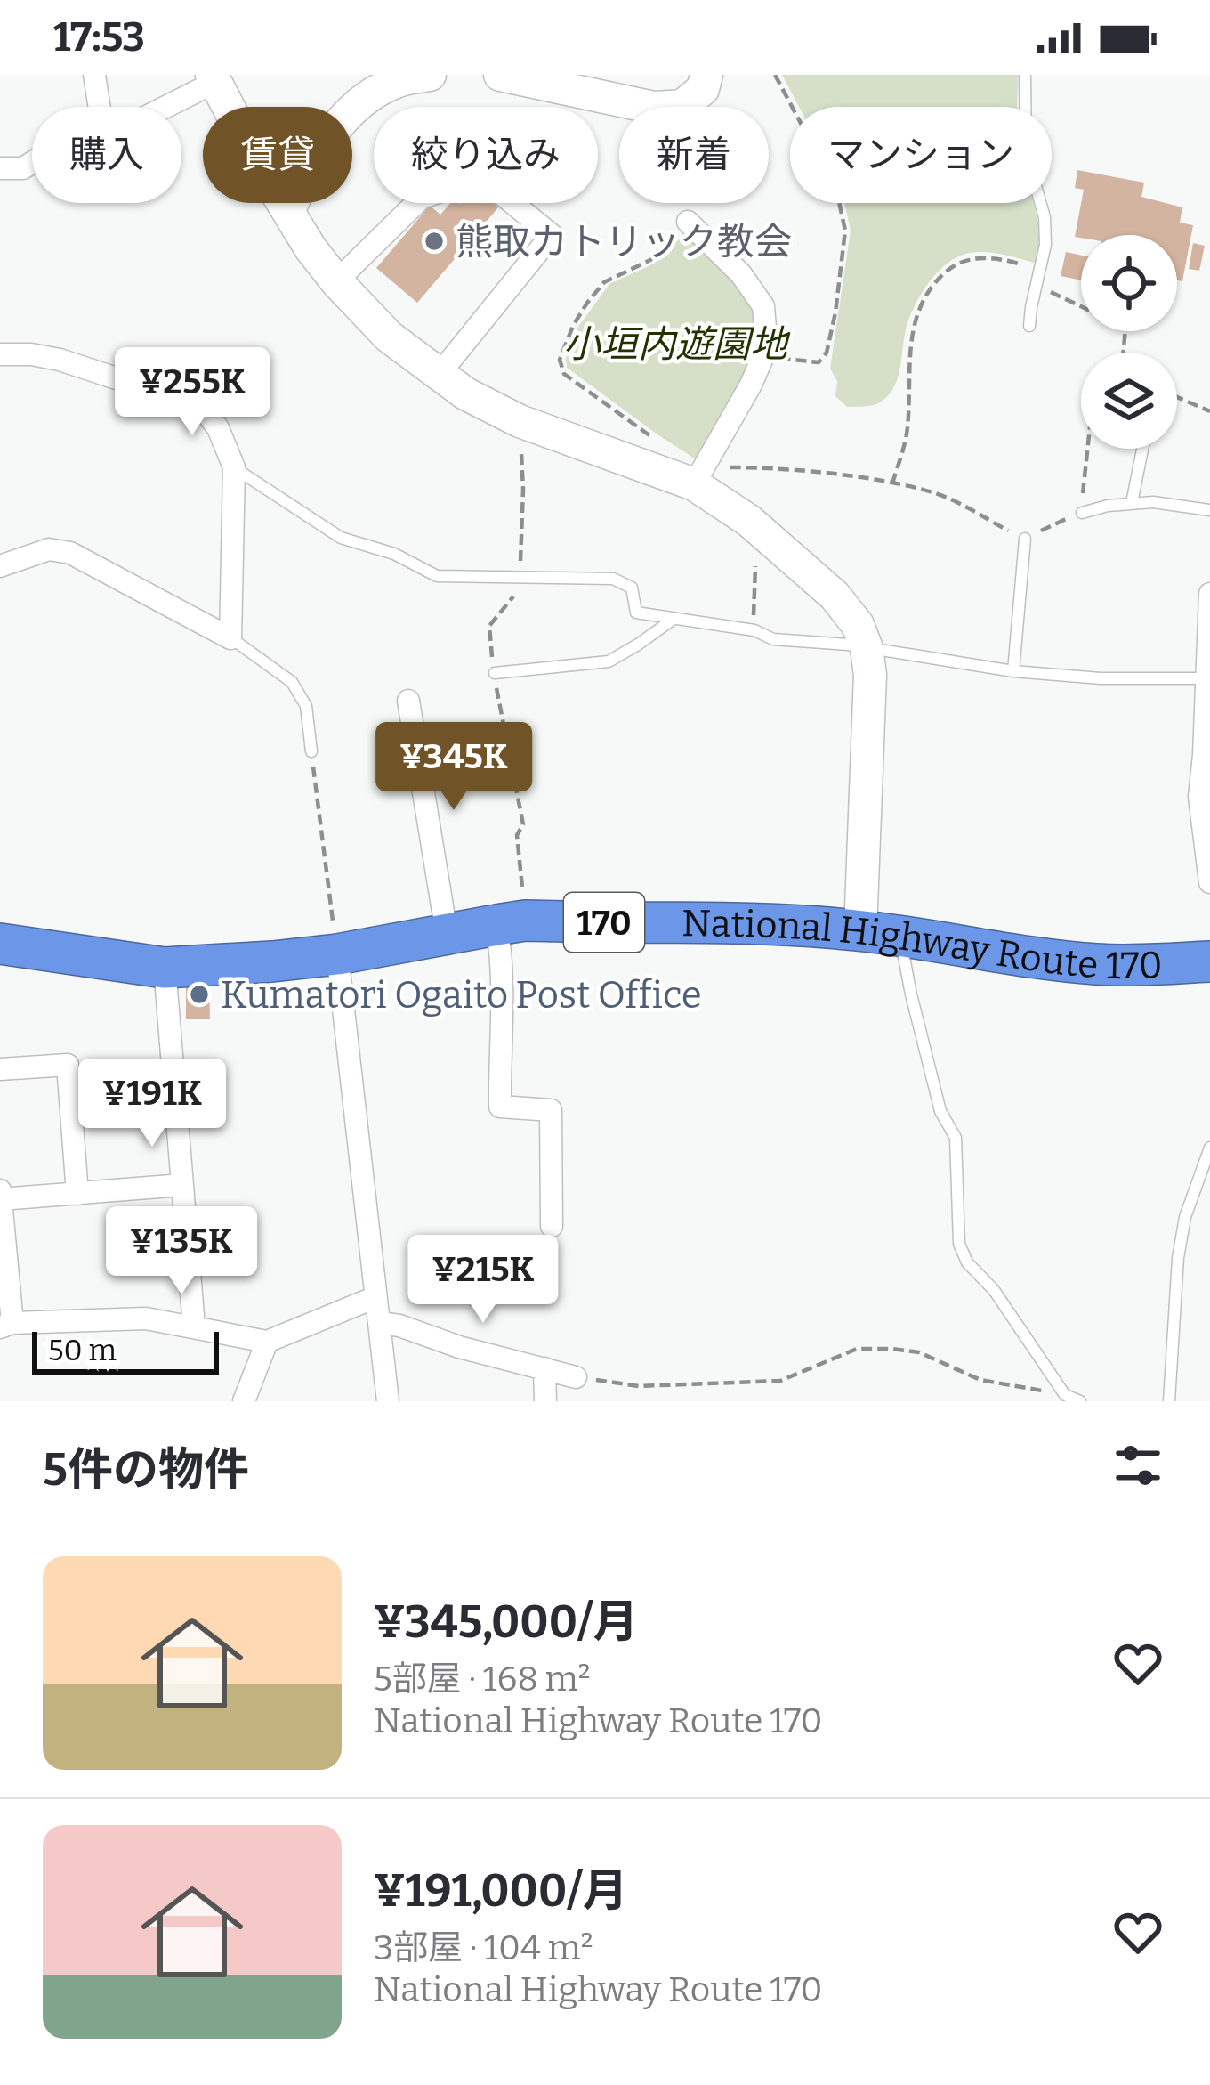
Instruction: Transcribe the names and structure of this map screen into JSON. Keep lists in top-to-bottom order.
{
  "streets": {
    "highway": ["170", "National Highway Route 170"]
  },
  "parks": ["小垣内遊園地"],
  "places": ["熊取カトリック教会", "Kumatori Ogaito Post Office"],
  "scale_bar": "50 m",
  "page": {
    "status": "17:53",
    "chip": [
      "購入",
      "賃貸",
      "絞り込み",
      "新着",
      "マンション"
    ],
    "price": [
      "¥255K",
      "¥345K",
      "¥191K",
      "¥135K",
      "¥215K"
    ],
    "scale": "50 m",
    "heading": "5件の物件",
    "list": [
      {
        "name": "¥345,000/月",
        "note": "5部屋 · 168 m² · National Highway Route 170"
      },
      {
        "name": "¥191,000/月",
        "note": "3部屋 · 104 m² · National Highway Route 170"
      }
    ]
  }
}
